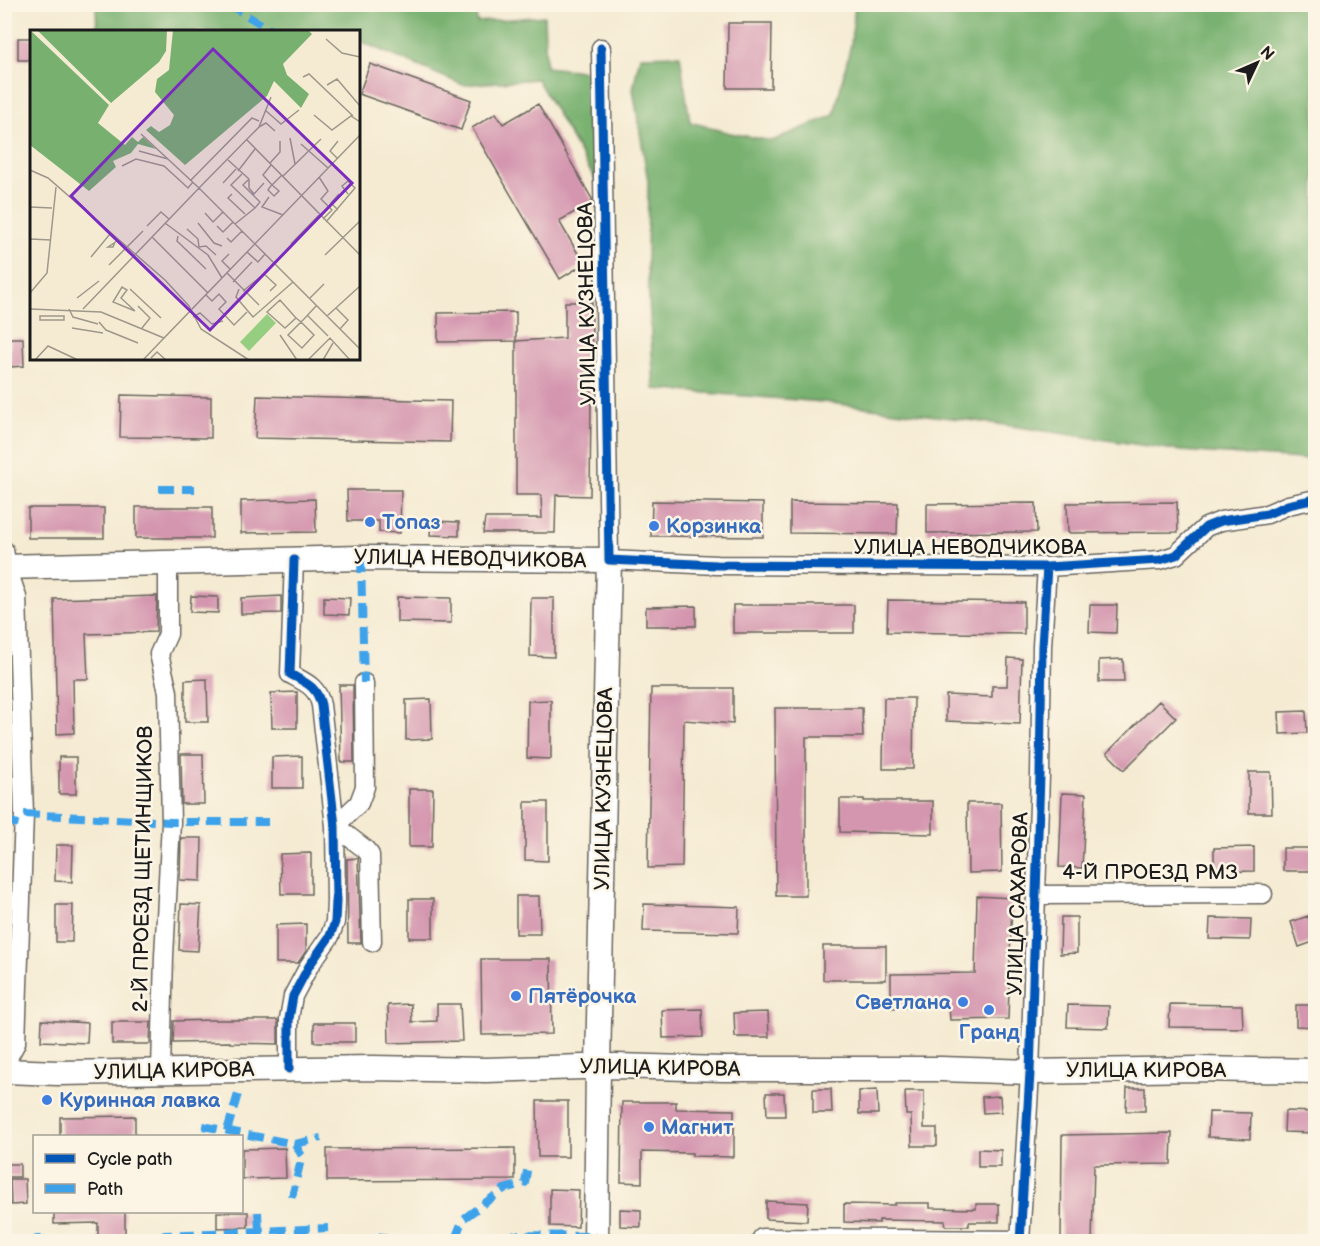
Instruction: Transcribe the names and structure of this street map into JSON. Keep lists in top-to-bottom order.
{
  "streets": {
    "main road": ["УЛИЦА КУЗНЕЦОВА", "УЛИЦА НЕВОДЧИКОВА", "УЛИЦА КИРОВА"],
    "street": ["2-Й ПРОЕЗД ЩЕТИНЩИКОВ", "4-Й ПРОЕЗД РМЗ", "УЛИЦА САХАРОВА"]
  },
  "crossings": [
    ["УЛИЦА КУЗНЕЦОВА", "УЛИЦА НЕВОДЧИКОВА"],
    ["УЛИЦА КУЗНЕЦОВА", "УЛИЦА КИРОВА"],
    ["УЛИЦА НЕВОДЧИКОВА", "2-Й ПРОЕЗД ЩЕТИНЩИКОВ"],
    ["УЛИЦА НЕВОДЧИКОВА", "УЛИЦА САХАРОВА"],
    ["2-Й ПРОЕЗД ЩЕТИНЩИКОВ", "УЛИЦА КИРОВА"],
    ["4-Й ПРОЕЗД РМЗ", "УЛИЦА САХАРОВА"],
    ["УЛИЦА САХАРОВА", "УЛИЦА КИРОВА"]
  ],
  "places": [
    "Топаз",
    "Корзинка",
    "Пятёрочка",
    "Светлана",
    "Гранд",
    "Куринная лавка",
    "Магнит"
  ],
  "legend": ["Cycle path", "Path"],
  "north": "top right"
}
